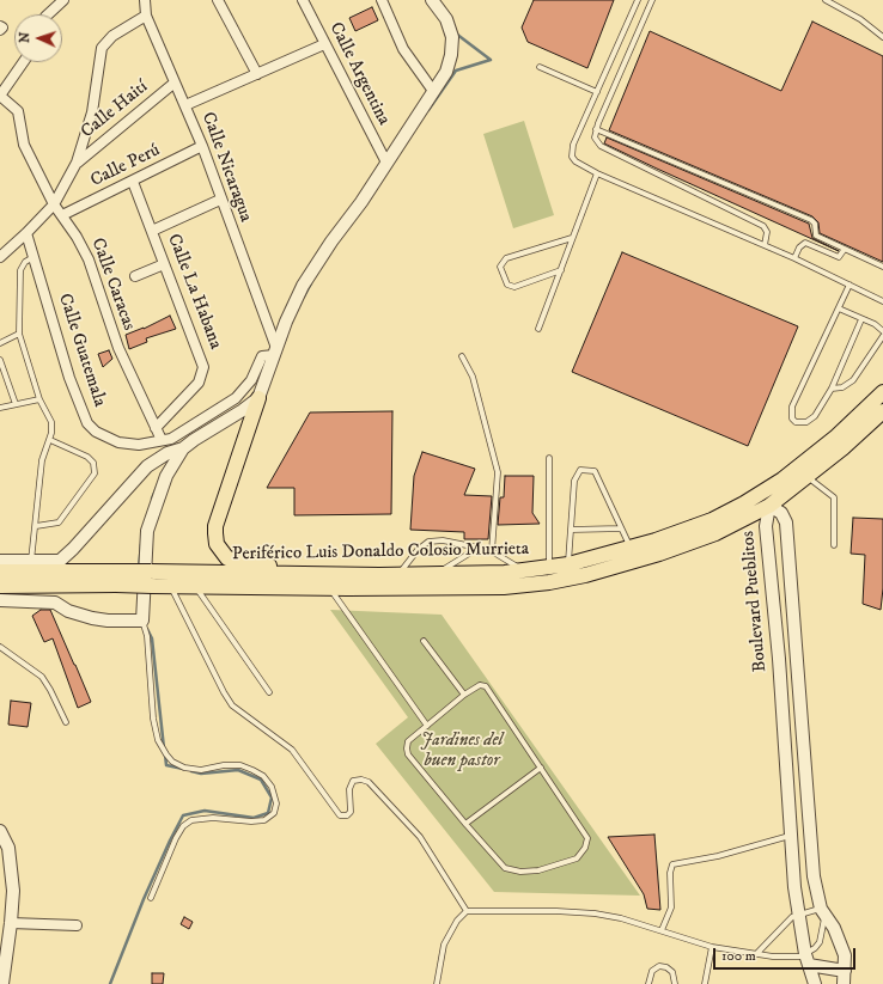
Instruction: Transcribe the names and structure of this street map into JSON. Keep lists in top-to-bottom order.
{
  "streets": {
    "main road": ["Periférico Luis Donaldo Colosio Murrieta"],
    "street": [
      "Calle Argentina",
      "Calle Haití",
      "Calle Perú",
      "Calle Nicaragua",
      "Calle Caracas",
      "Calle La Habana",
      "Calle Guatemala",
      "Boulevard Pueblitos"
    ]
  },
  "crossings": [
    ["Calle Haití", "Calle Nicaragua"],
    ["Calle Perú", "Calle Nicaragua"],
    ["Calle Perú", "Calle Caracas"],
    ["Calle Perú", "Calle La Habana"],
    ["Calle Nicaragua", "Calle Guatemala"],
    ["Calle Caracas", "Calle La Habana"],
    ["Calle Caracas", "Calle Guatemala"],
    ["Periférico Luis Donaldo Colosio Murrieta", "Boulevard Pueblitos"]
  ],
  "parks": ["Jardines del buen pastor"],
  "scale_bar": "100 m",
  "north": "left"
}
